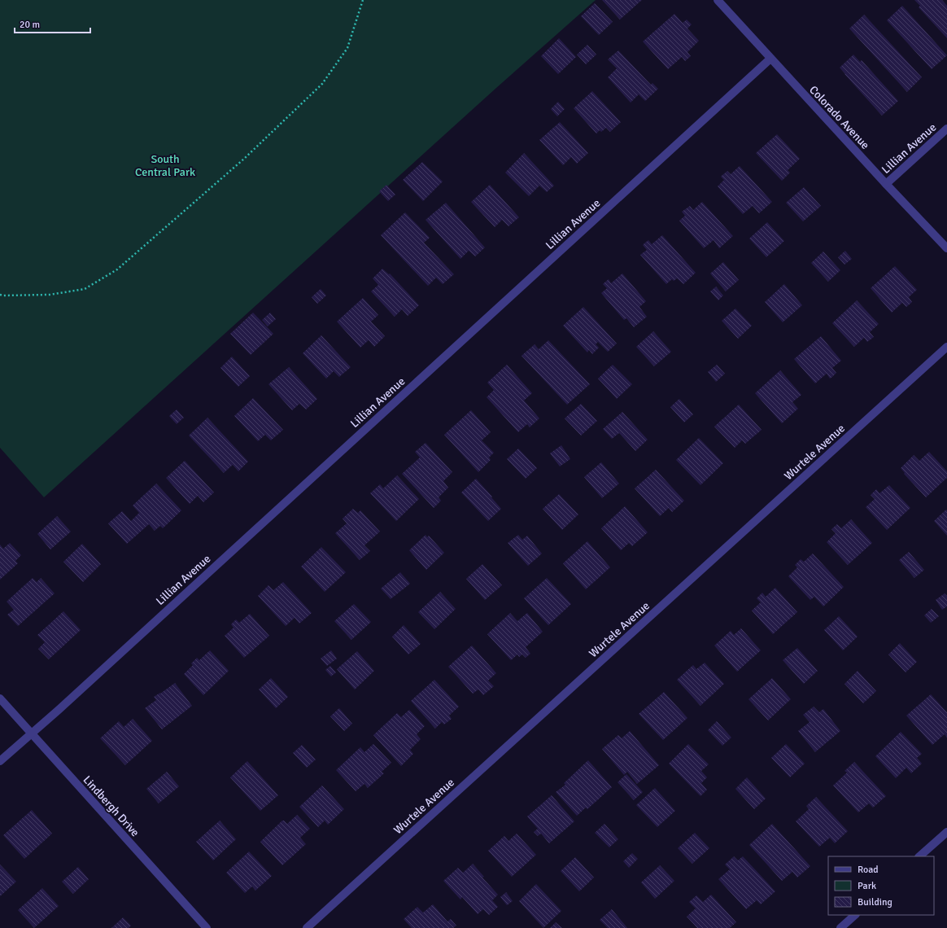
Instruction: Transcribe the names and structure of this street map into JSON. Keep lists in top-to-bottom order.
{
  "streets": {
    "street": [
      "Colorado Avenue",
      "Lillian Avenue",
      "Wurtele Avenue",
      "Lindbergh Drive"
    ]
  },
  "crossings": [
    ["Colorado Avenue", "Lillian Avenue"],
    ["Lillian Avenue", "Lindbergh Drive"]
  ],
  "parks": ["South Central Park"],
  "legend": ["Road", "Park", "Building"],
  "scale_bar": "20 m"
}
